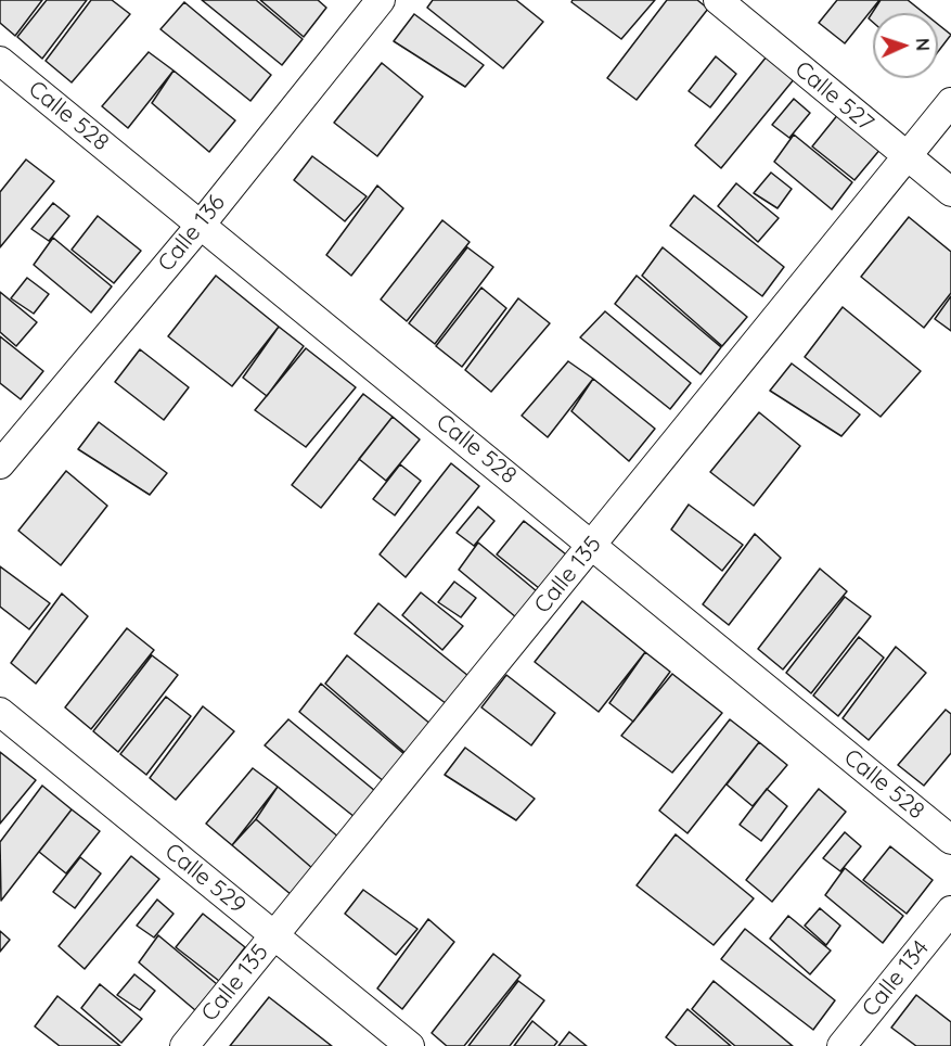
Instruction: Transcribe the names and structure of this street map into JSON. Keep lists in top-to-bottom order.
{
  "streets": {
    "street": [
      "Calle 527",
      "Calle 528",
      "Calle 136",
      "Calle 135",
      "Calle 529",
      "Calle 134"
    ]
  },
  "crossings": [
    ["Calle 527", "Calle 135"],
    ["Calle 528", "Calle 136"],
    ["Calle 528", "Calle 135"],
    ["Calle 135", "Calle 529"]
  ],
  "north": "right"
}
